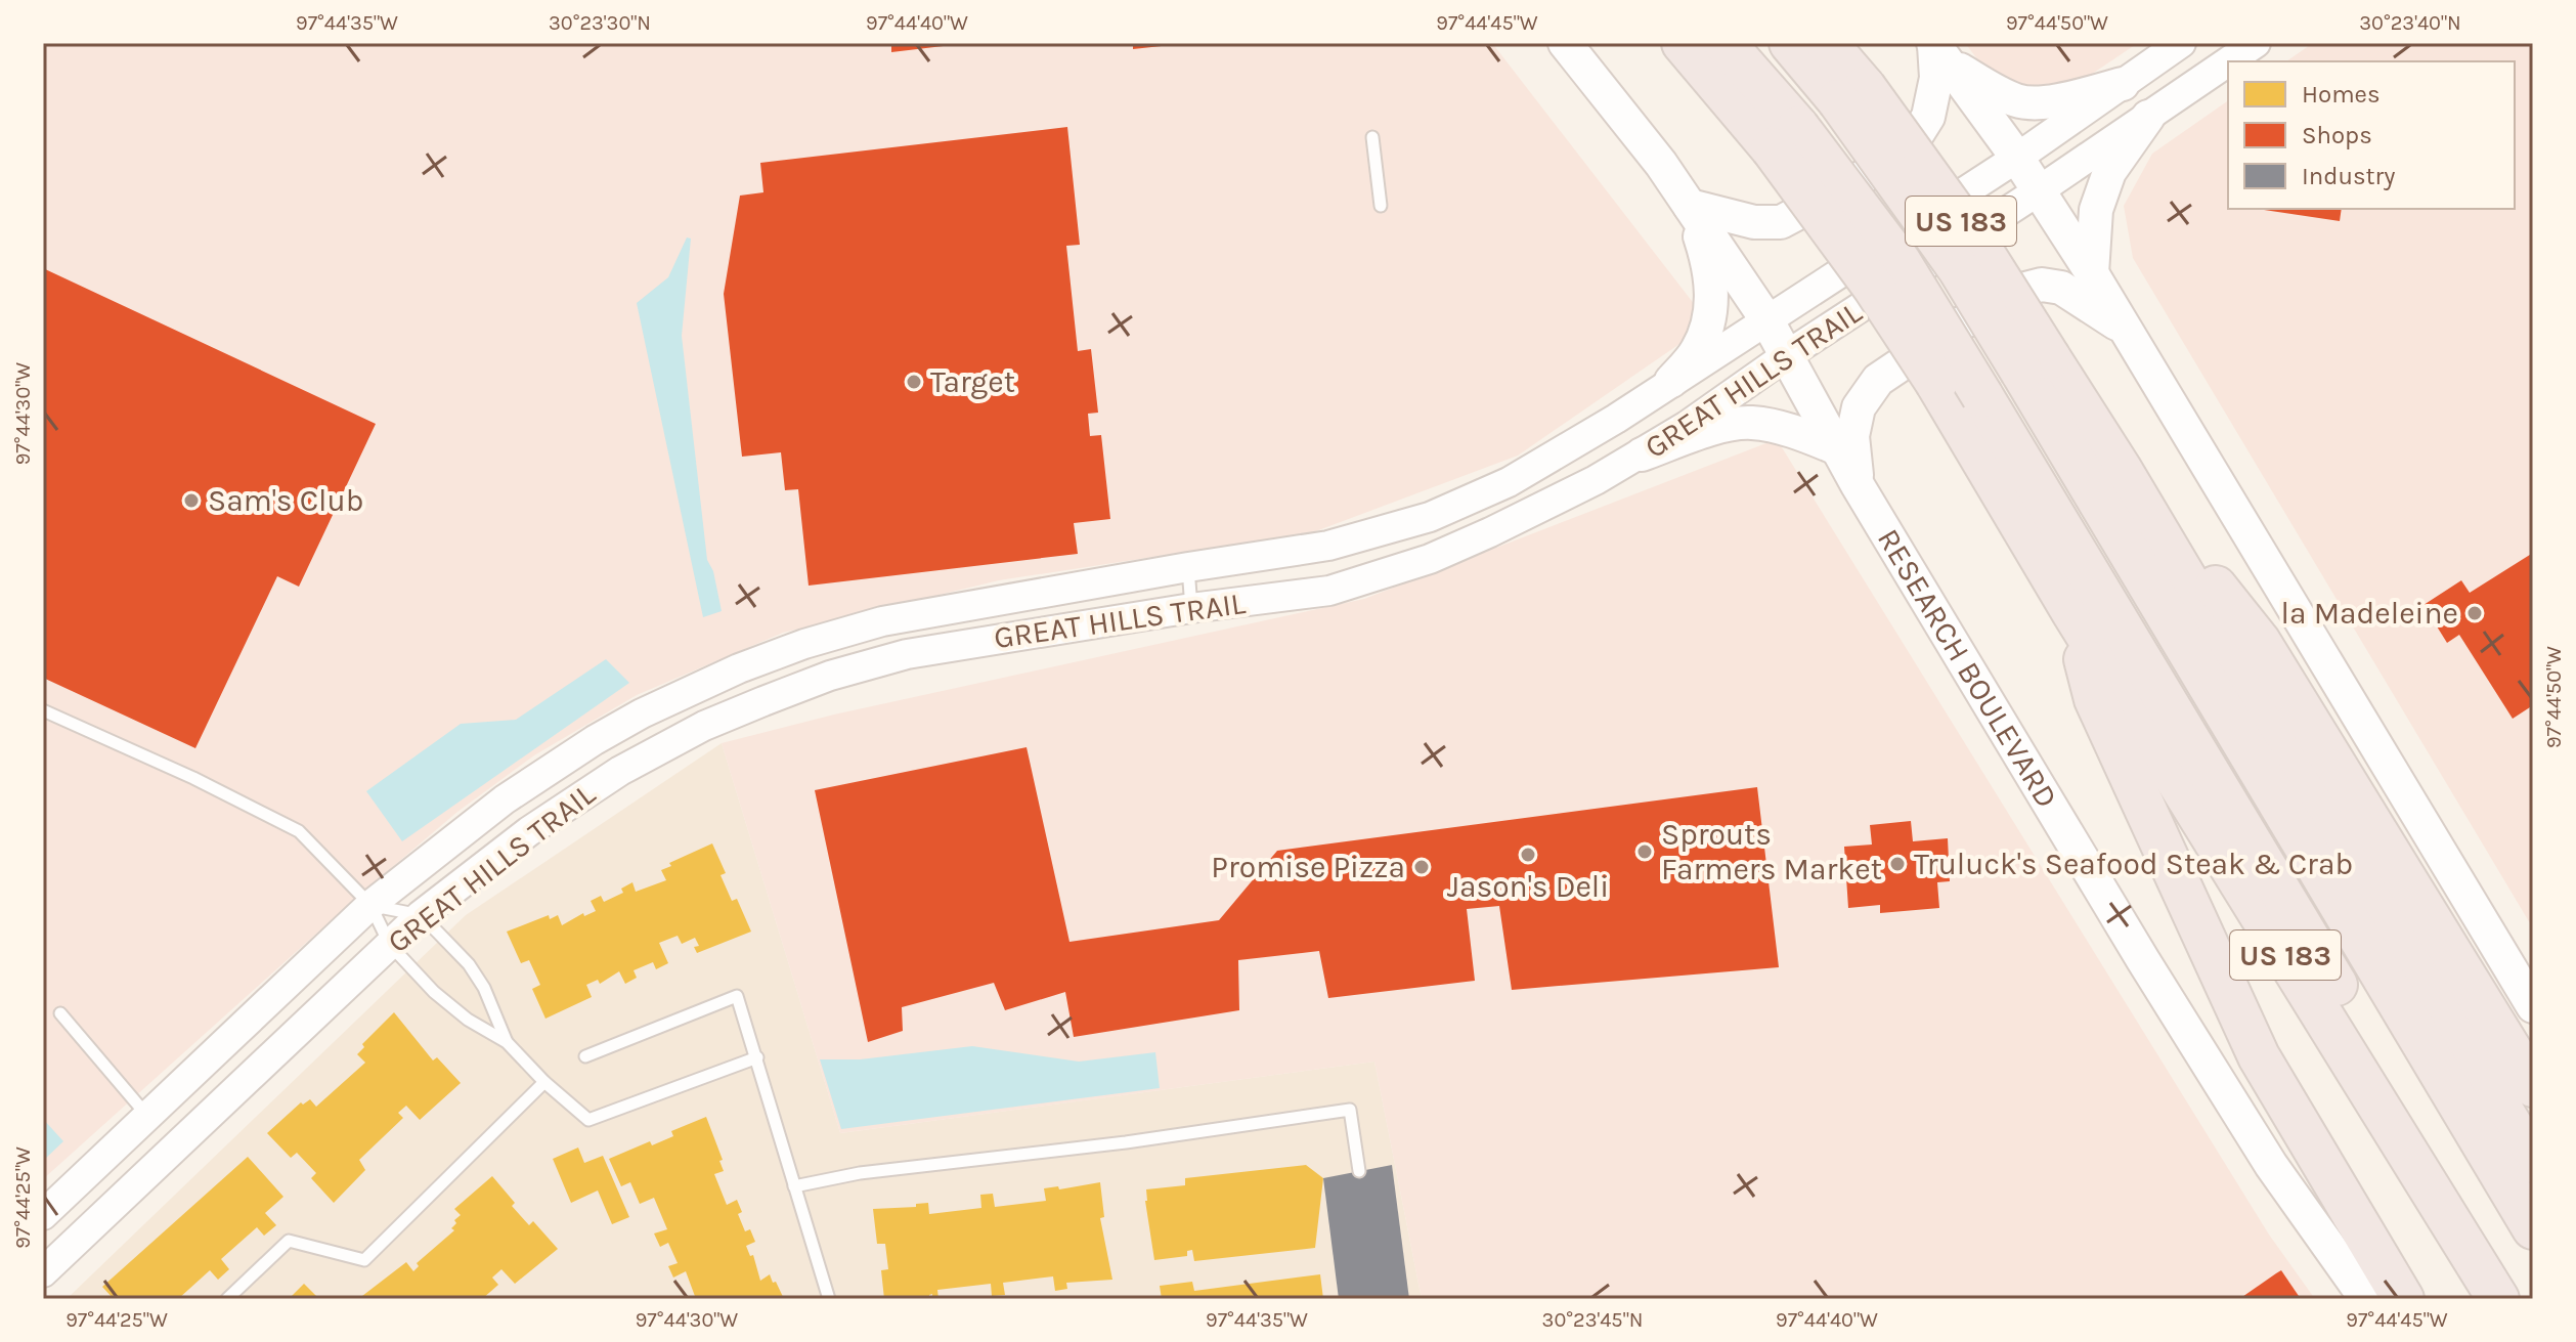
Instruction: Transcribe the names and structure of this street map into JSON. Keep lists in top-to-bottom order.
{
  "streets": {
    "highway": ["US 183"],
    "main road": ["RESEARCH BOULEVARD"],
    "street": ["GREAT HILLS TRAIL"]
  },
  "crossings": [
    ["GREAT HILLS TRAIL", "RESEARCH BOULEVARD"]
  ],
  "places": [
    "Target",
    "Sam's Club",
    "la Madeleine",
    "Sprouts Farmers Market",
    "Jason's Deli",
    "Truluck's Seafood Steak & Crab",
    "Promise Pizza"
  ],
  "legend": ["Homes", "Shops", "Industry"],
  "coordinates": [
    "97°44'35\"W",
    "30°23'30\"N",
    "97°44'40\"W",
    "97°44'45\"W",
    "97°44'50\"W",
    "30°23'40\"N",
    "97°44'30\"W",
    "97°44'25\"W",
    "30°23'45\"N"
  ]
}
